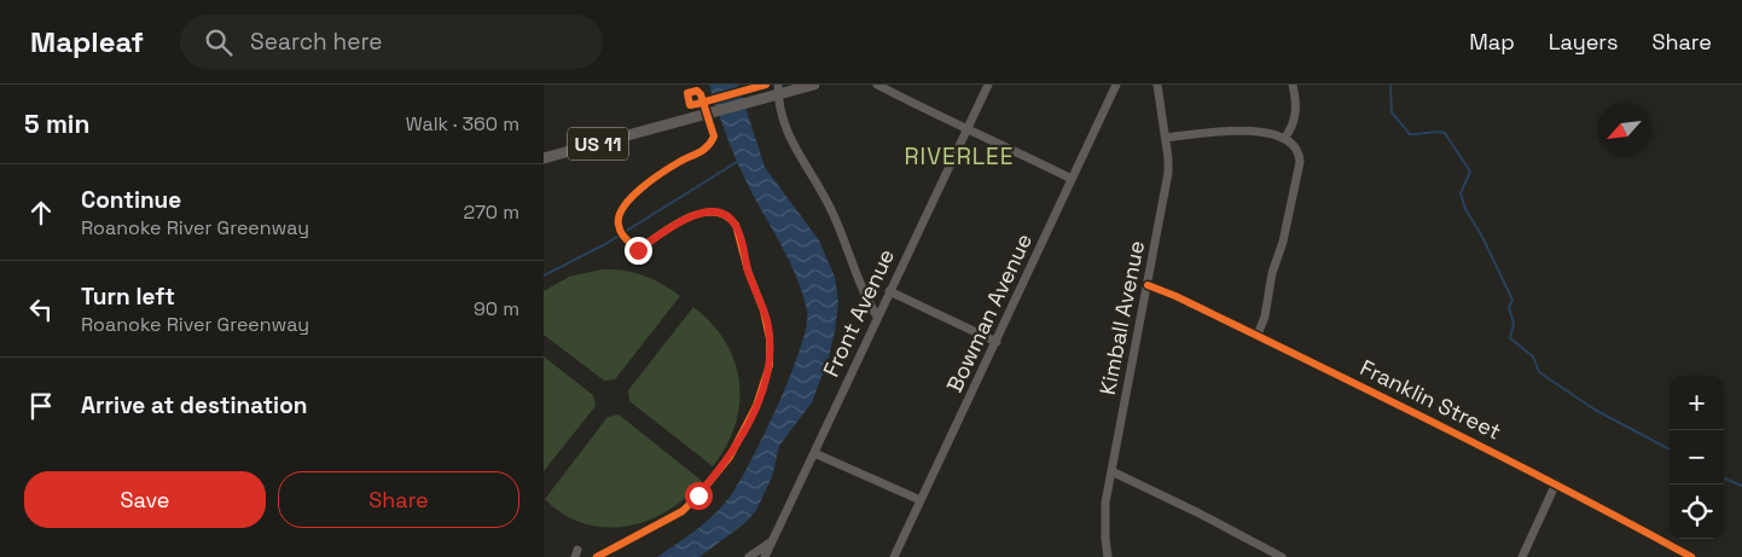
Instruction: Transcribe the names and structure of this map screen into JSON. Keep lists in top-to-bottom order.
{
  "streets": {
    "main road": ["US 11"],
    "street": [
      "Front Avenue",
      "Bowman Avenue",
      "Kimball Avenue",
      "Franklin Street"
    ]
  },
  "crossings": [
    ["Kimball Avenue", "Franklin Street"]
  ],
  "districts": ["RIVERLEE"],
  "north": "bottom left",
  "page": {
    "header": "Mapleaf",
    "search": "Search here",
    "nav": ["Map", "Layers", "Share"],
    "heading": ["5 min", "Walk · 360 m"],
    "list": [
      ["Continue", "Roanoke River Greenway", "270 m"],
      ["Turn left", "Roanoke River Greenway", "90 m"],
      "Arrive at destination"
    ],
    "map_buttons": ["+", "−"],
    "buttons": ["Save", "Share"]
  }
}
